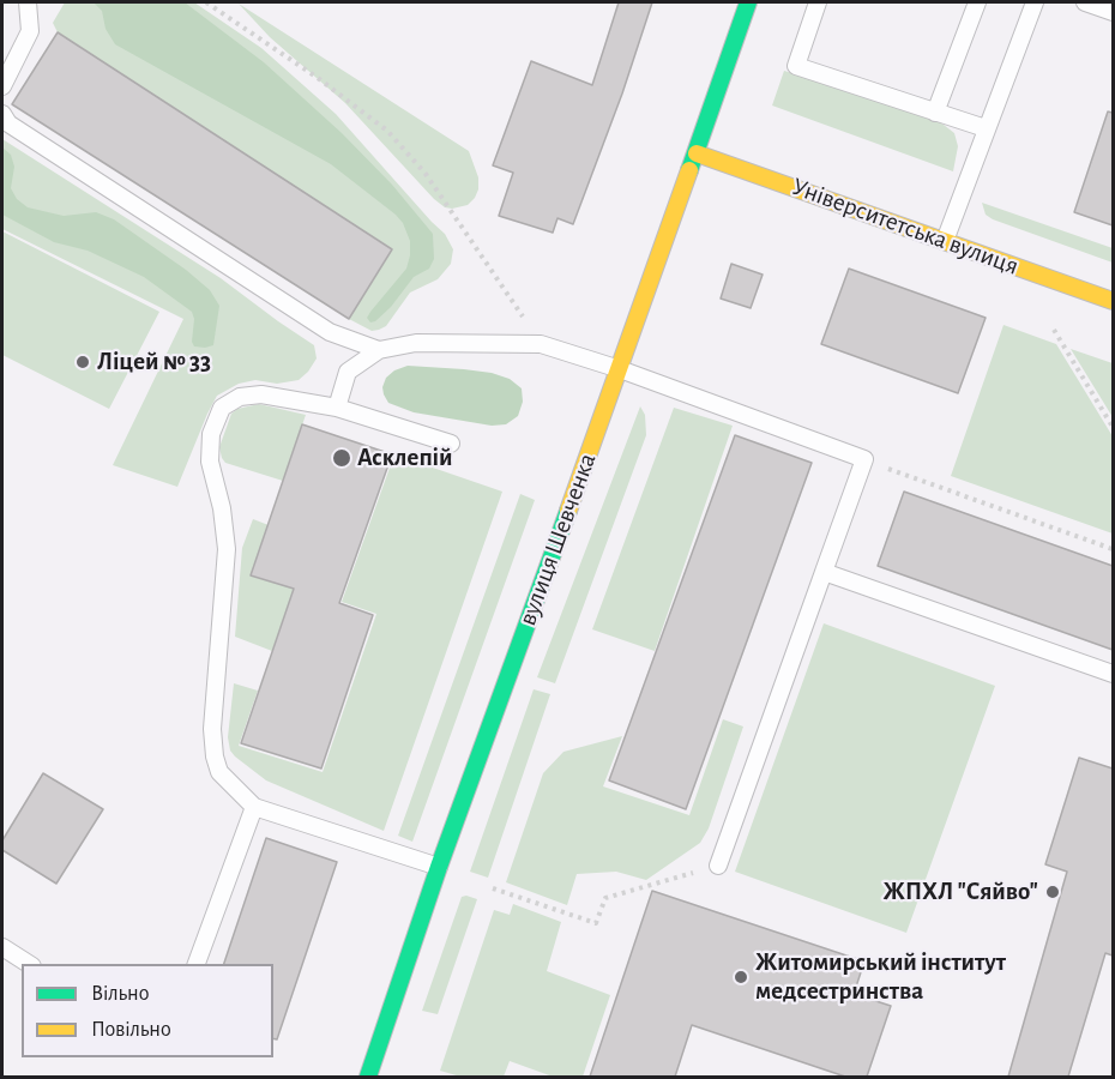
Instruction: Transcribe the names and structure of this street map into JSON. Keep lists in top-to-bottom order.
{
  "streets": {
    "street": ["Університетська вулиця", "вулиця Шевченка"]
  },
  "crossings": [
    ["Університетська вулиця", "вулиця Шевченка"]
  ],
  "places": [
    "Ліцей № 33",
    "Асклепій",
    "ЖПХЛ \"Сяйво\"",
    "Житомирський інститут медсестринства"
  ],
  "legend": ["Вільно", "Повільно"]
}
